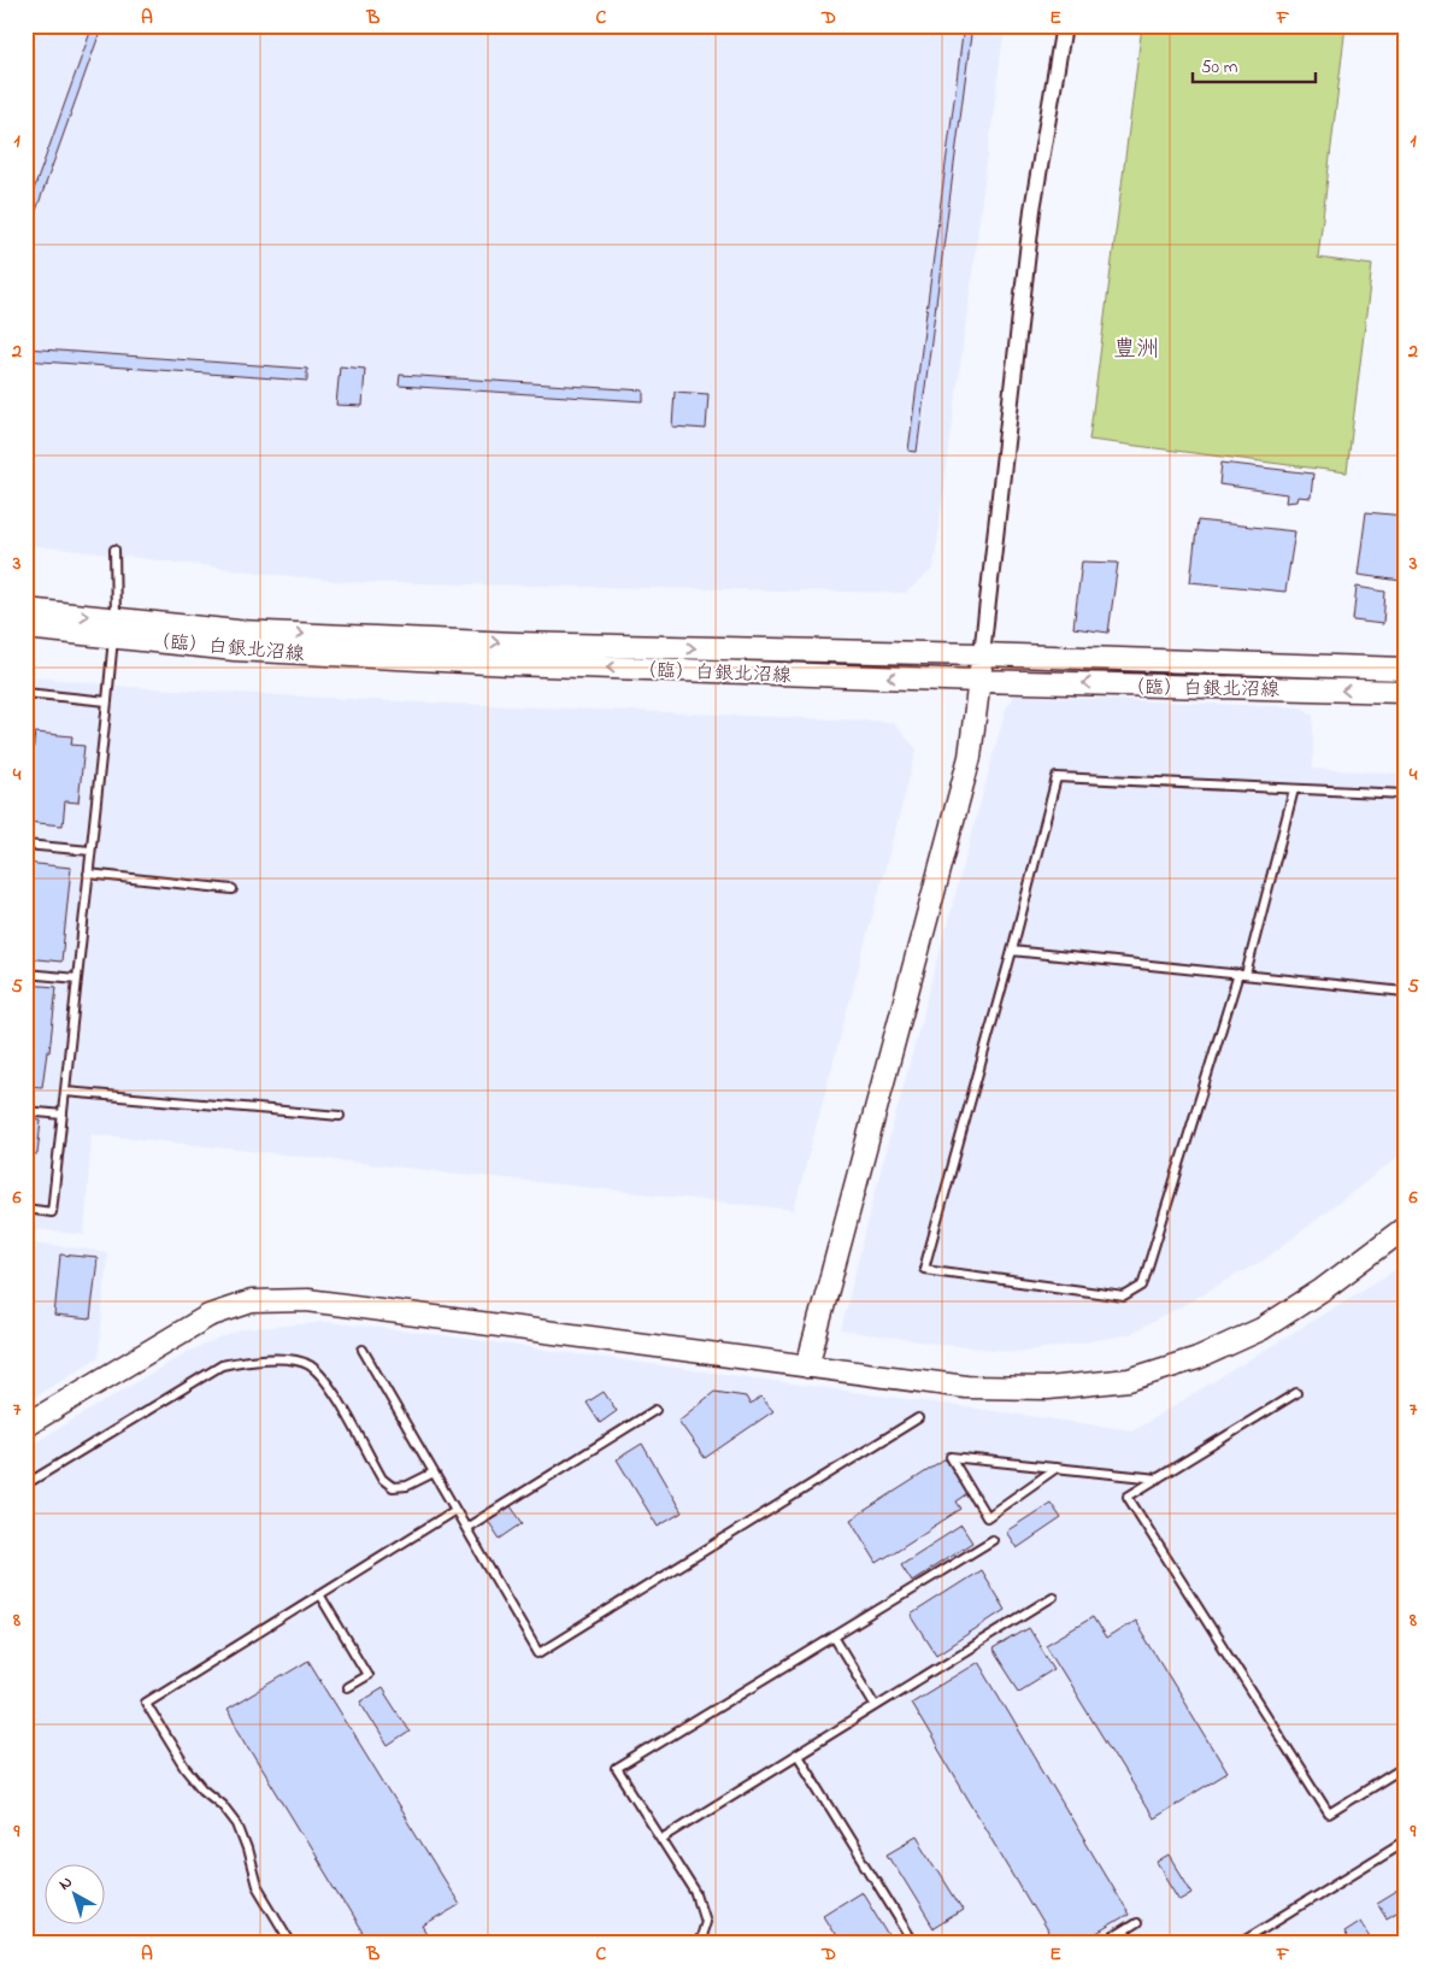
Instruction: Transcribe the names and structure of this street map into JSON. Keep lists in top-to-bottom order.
{
  "streets": {
    "street": ["（臨）白銀北沼線"]
  },
  "districts": ["豊洲"],
  "scale_bar": "50 m",
  "north": "top left",
  "grid": {
    "columns": [
      "A",
      "B",
      "C",
      "D",
      "E",
      "F"
    ],
    "rows": [
      "1",
      "2",
      "3",
      "4",
      "5",
      "6",
      "7",
      "8",
      "9"
    ]
  }
}
